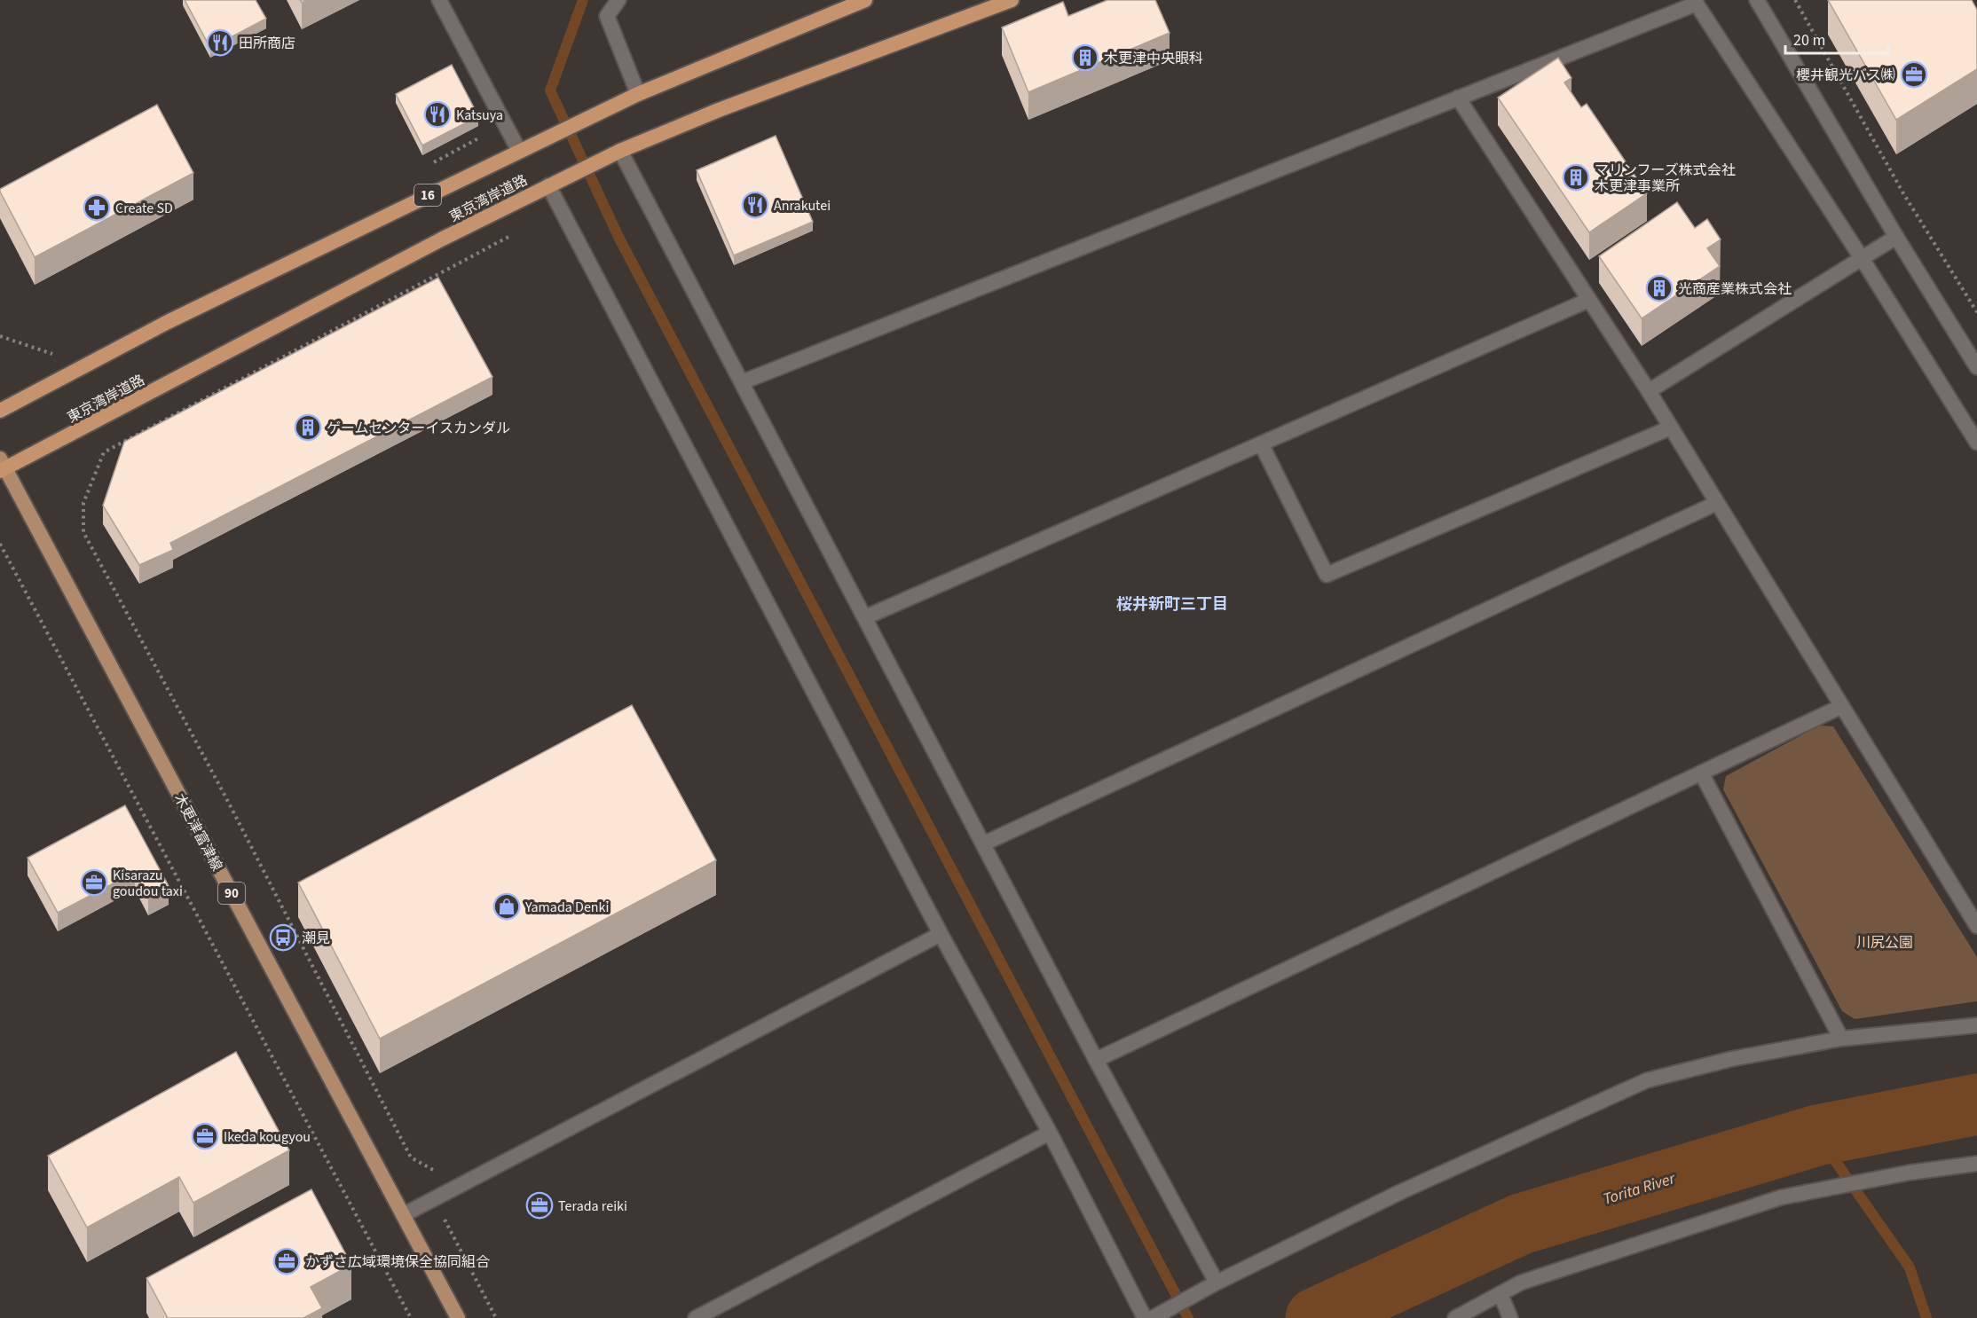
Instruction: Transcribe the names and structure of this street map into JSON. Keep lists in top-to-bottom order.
{
  "streets": {
    "highway": ["16", "東京湾岸道路"],
    "main road": ["木更津富津線", "90"]
  },
  "crossings": [
    ["東京湾岸道路", "木更津富津線"]
  ],
  "districts": ["桜井新町三丁目"],
  "water": ["Torita River"],
  "parks": ["川尻公園"],
  "places": {
    "restaurant": ["田所商店", "Katsuya", "Anrakutei"],
    "building": [
      "木更津中央眼科",
      "マリンフーズ株式会社 木更津事業所",
      "光商産業株式会社",
      "ゲームセンターイスカンダル"
    ],
    "office": [
      "櫻井観光バス㈱",
      "Kisarazu goudou taxi",
      "Ikeda kougyou",
      "Terada reiki",
      "かずさ広域環境保全協同組合"
    ],
    "pharmacy": ["Create SD"],
    "shop": ["Yamada Denki"],
    "bus stop": ["潮見"]
  },
  "scale_bar": "20 m"
}
